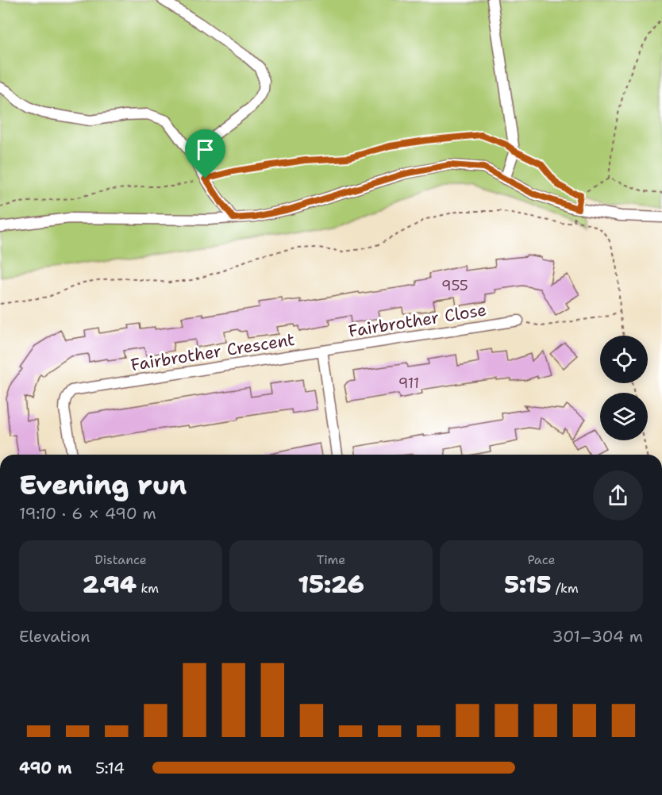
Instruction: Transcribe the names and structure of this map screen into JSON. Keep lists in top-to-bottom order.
{
  "streets": {
    "street": ["Fairbrother Close", "Fairbrother Crescent"]
  },
  "crossings": [
    ["Fairbrother Close", "Fairbrother Crescent"]
  ],
  "house_numbers": ["955", "911"],
  "page": {
    "heading": ["Evening run", "19:10 · 6 × 490 m"],
    "stats": [
      ["Distance", "2.94 km"],
      ["Time", "15:26"],
      ["Pace", "5:15 /km"]
    ],
    "chart": ["Elevation", "301–304 m"],
    "list": [
      {
        "name": "490 m",
        "note": "5:14"
      }
    ]
  }
}
